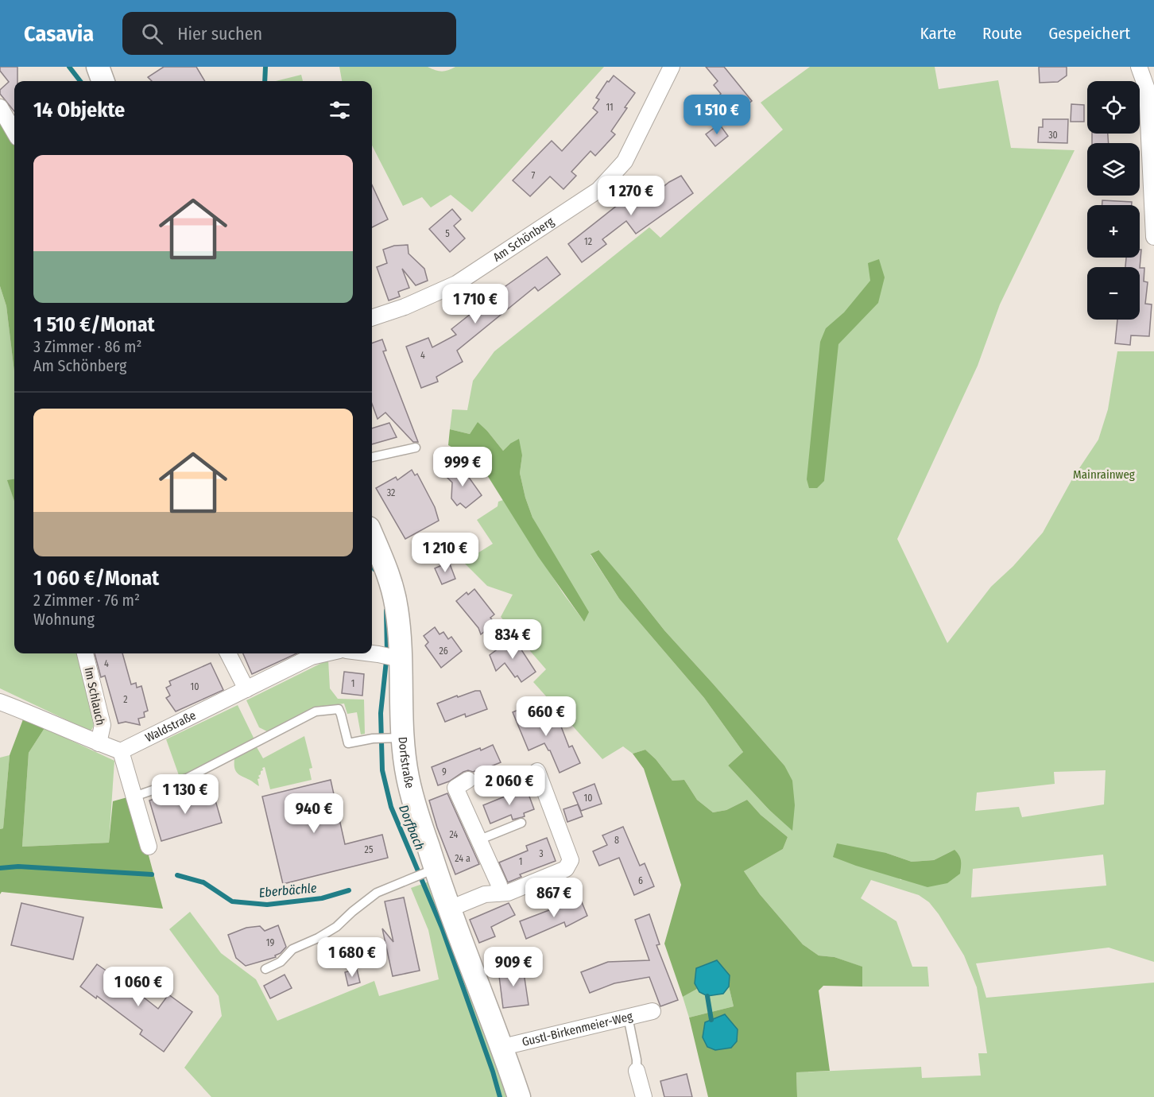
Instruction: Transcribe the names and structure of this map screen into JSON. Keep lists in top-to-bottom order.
{
  "streets": {
    "main road": ["Dorfstraße"],
    "street": [
      "Am Schönberg",
      "Im Schlauch",
      "Waldstraße",
      "Gustl-Birkenmeier-Weg"
    ]
  },
  "crossings": [
    ["Dorfstraße", "Gustl-Birkenmeier-Weg"]
  ],
  "water": ["Dorfbach", "Eberbächle"],
  "parks": ["Mainrainweg"],
  "house_numbers": [
    "11",
    "30",
    "7",
    "5",
    "12",
    "4",
    "32",
    "26",
    "4",
    "1",
    "10",
    "2",
    "9",
    "10",
    "24",
    "8",
    "25",
    "3",
    "24 a",
    "1",
    "6",
    "19"
  ],
  "page": {
    "header": "Casavia",
    "search": "Hier suchen",
    "nav": ["Karte", "Route", "Gespeichert"],
    "map_buttons": ["+", "−"],
    "heading": "14 Objekte",
    "price": [
      "1 510 €",
      "1 270 €",
      "1 710 €",
      "999 €",
      "1 210 €",
      "834 €",
      "660 €",
      "2 060 €",
      "1 130 €",
      "940 €",
      "867 €",
      "1 680 €",
      "909 €",
      "1 060 €"
    ],
    "list": [
      {
        "name": "1 510 €/Monat",
        "note": "3 Zimmer · 86 m² · Am Schönberg"
      },
      {
        "name": "1 060 €/Monat",
        "note": "2 Zimmer · 76 m² · Wohnung"
      }
    ]
  }
}
